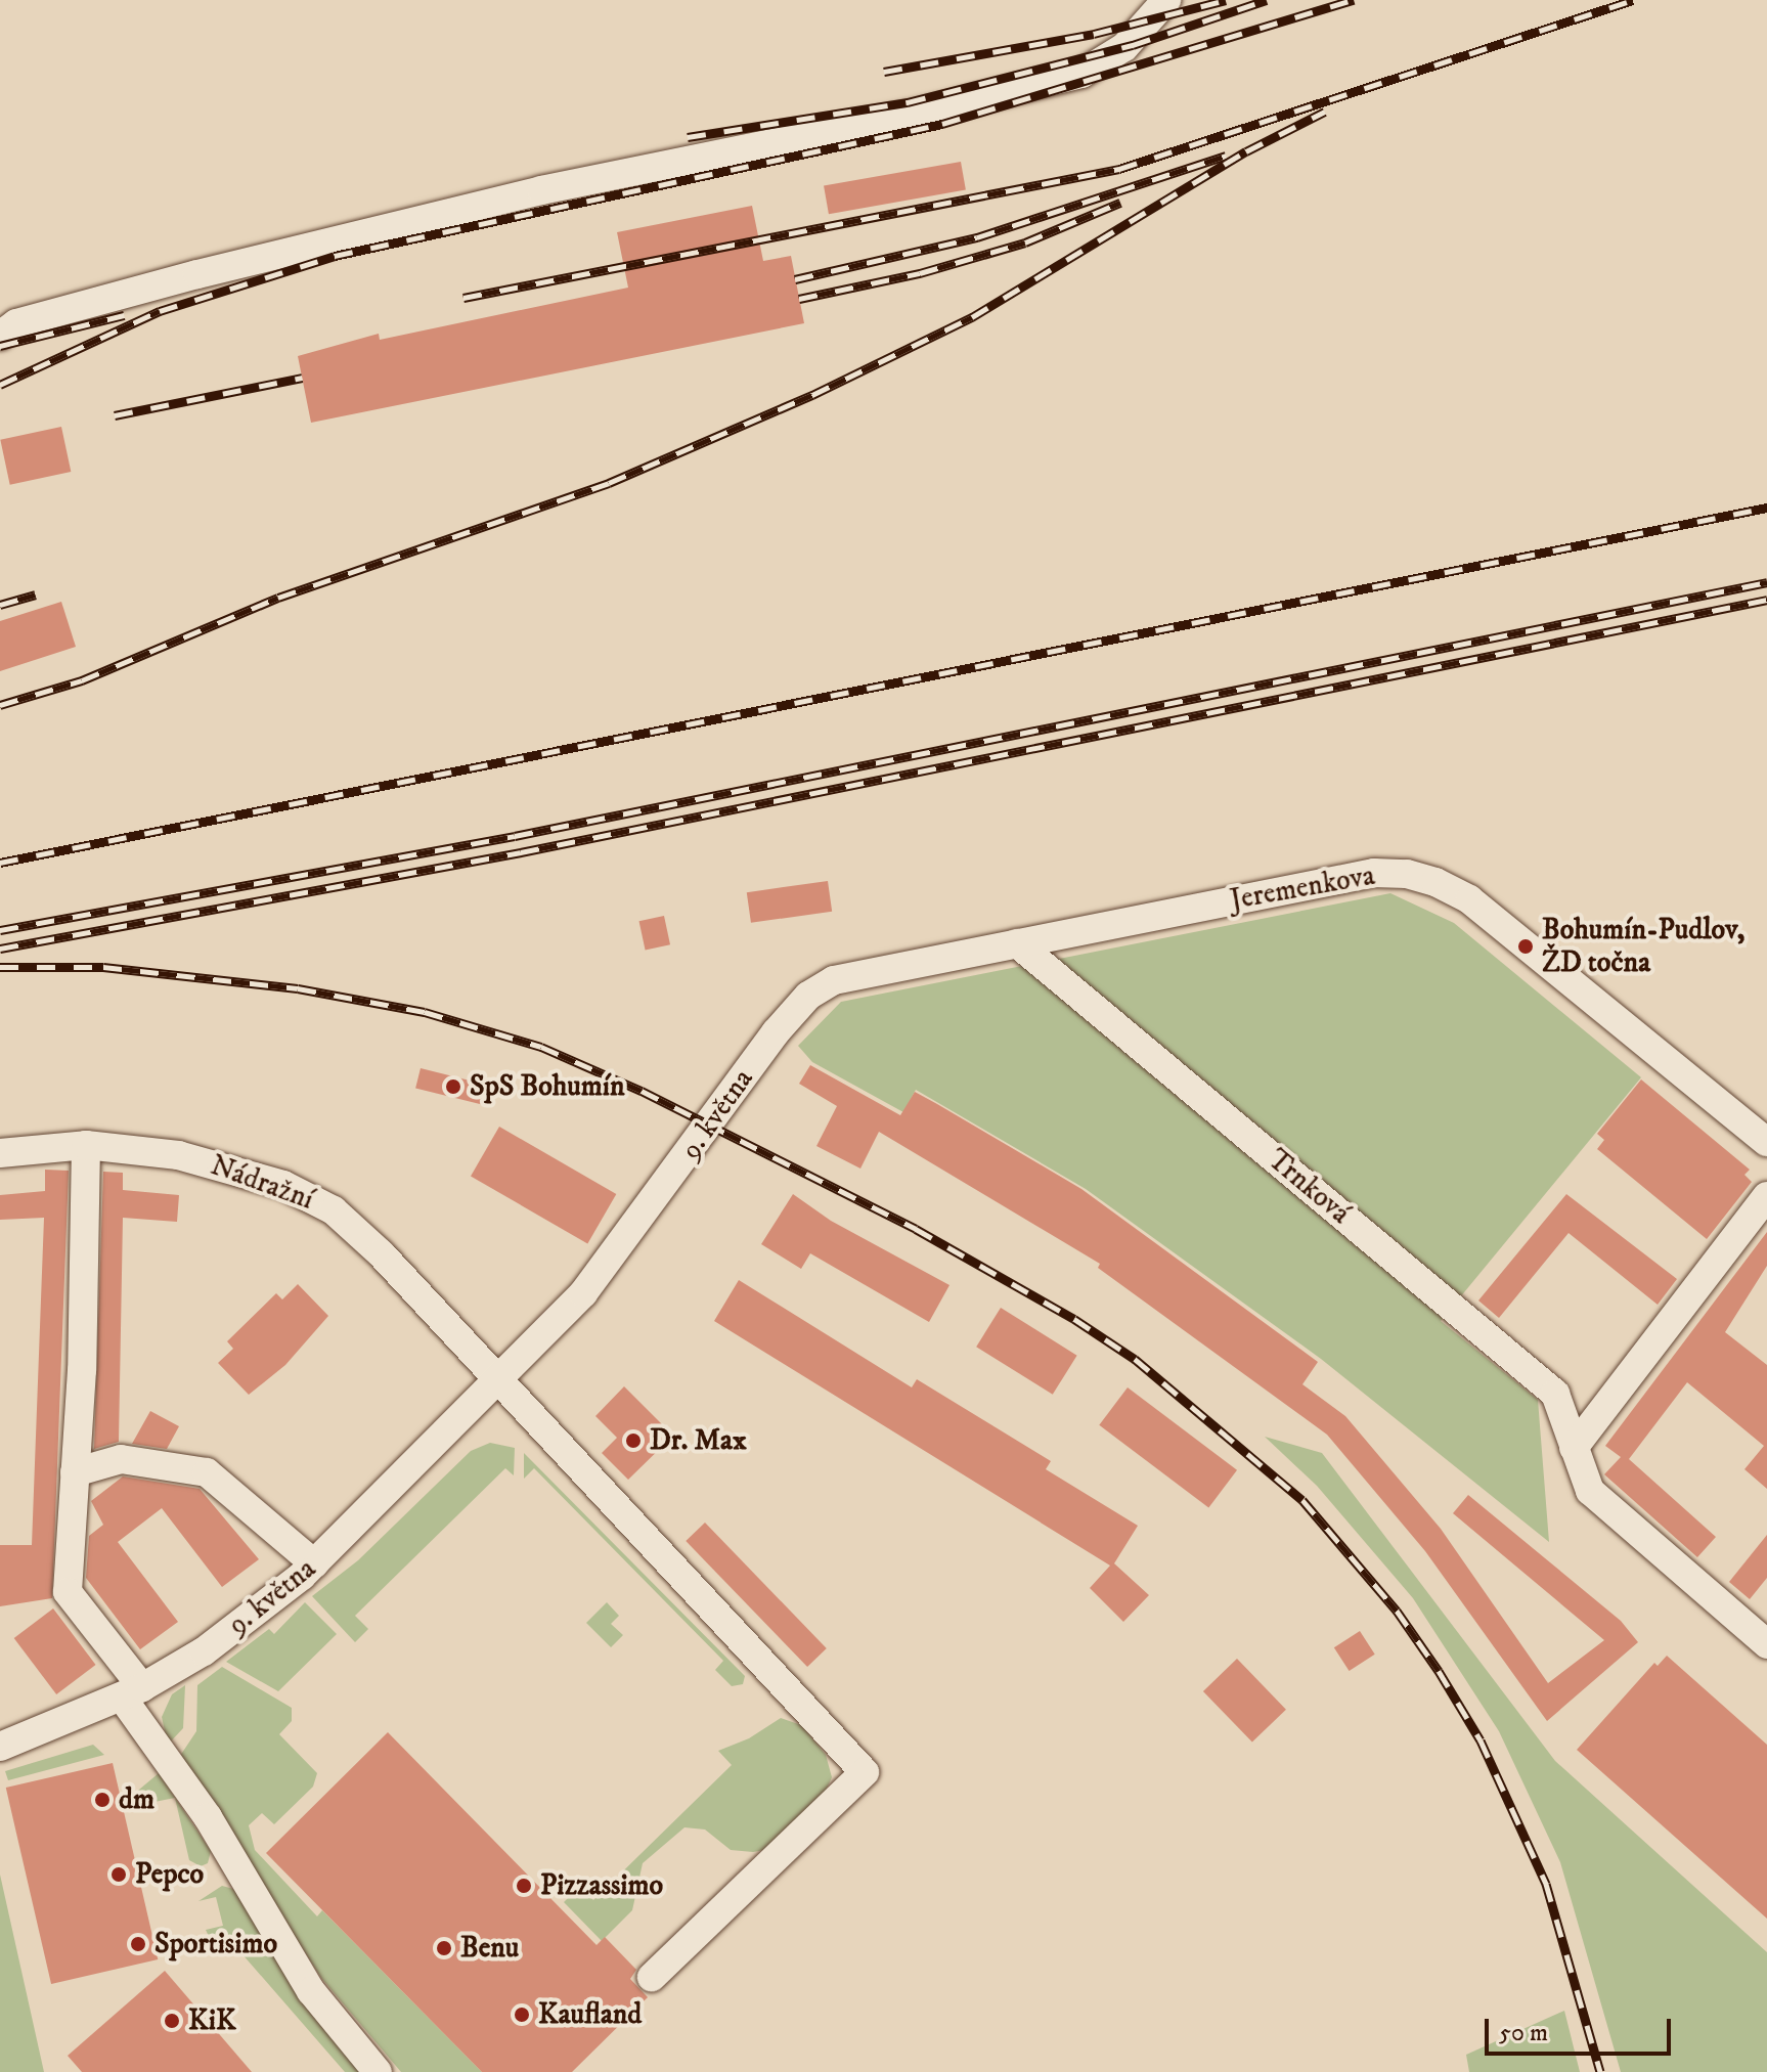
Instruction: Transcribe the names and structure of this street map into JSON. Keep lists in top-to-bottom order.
{
  "streets": {
    "street": [
      "Jeremenkova",
      "9. května",
      "Nádražní",
      "Trnková"
    ]
  },
  "crossings": [
    ["Jeremenkova", "9. května"],
    ["Jeremenkova", "Trnková"],
    ["9. května", "Nádražní"]
  ],
  "places": [
    "Bohumín-Pudlov, ŽD točna",
    "SpS Bohumín",
    "Dr. Max",
    "dm",
    "Pepco",
    "Pizzassimo",
    "Sportisimo",
    "Benu",
    "Kaufland",
    "KiK"
  ],
  "scale_bar": "50 m"
}
